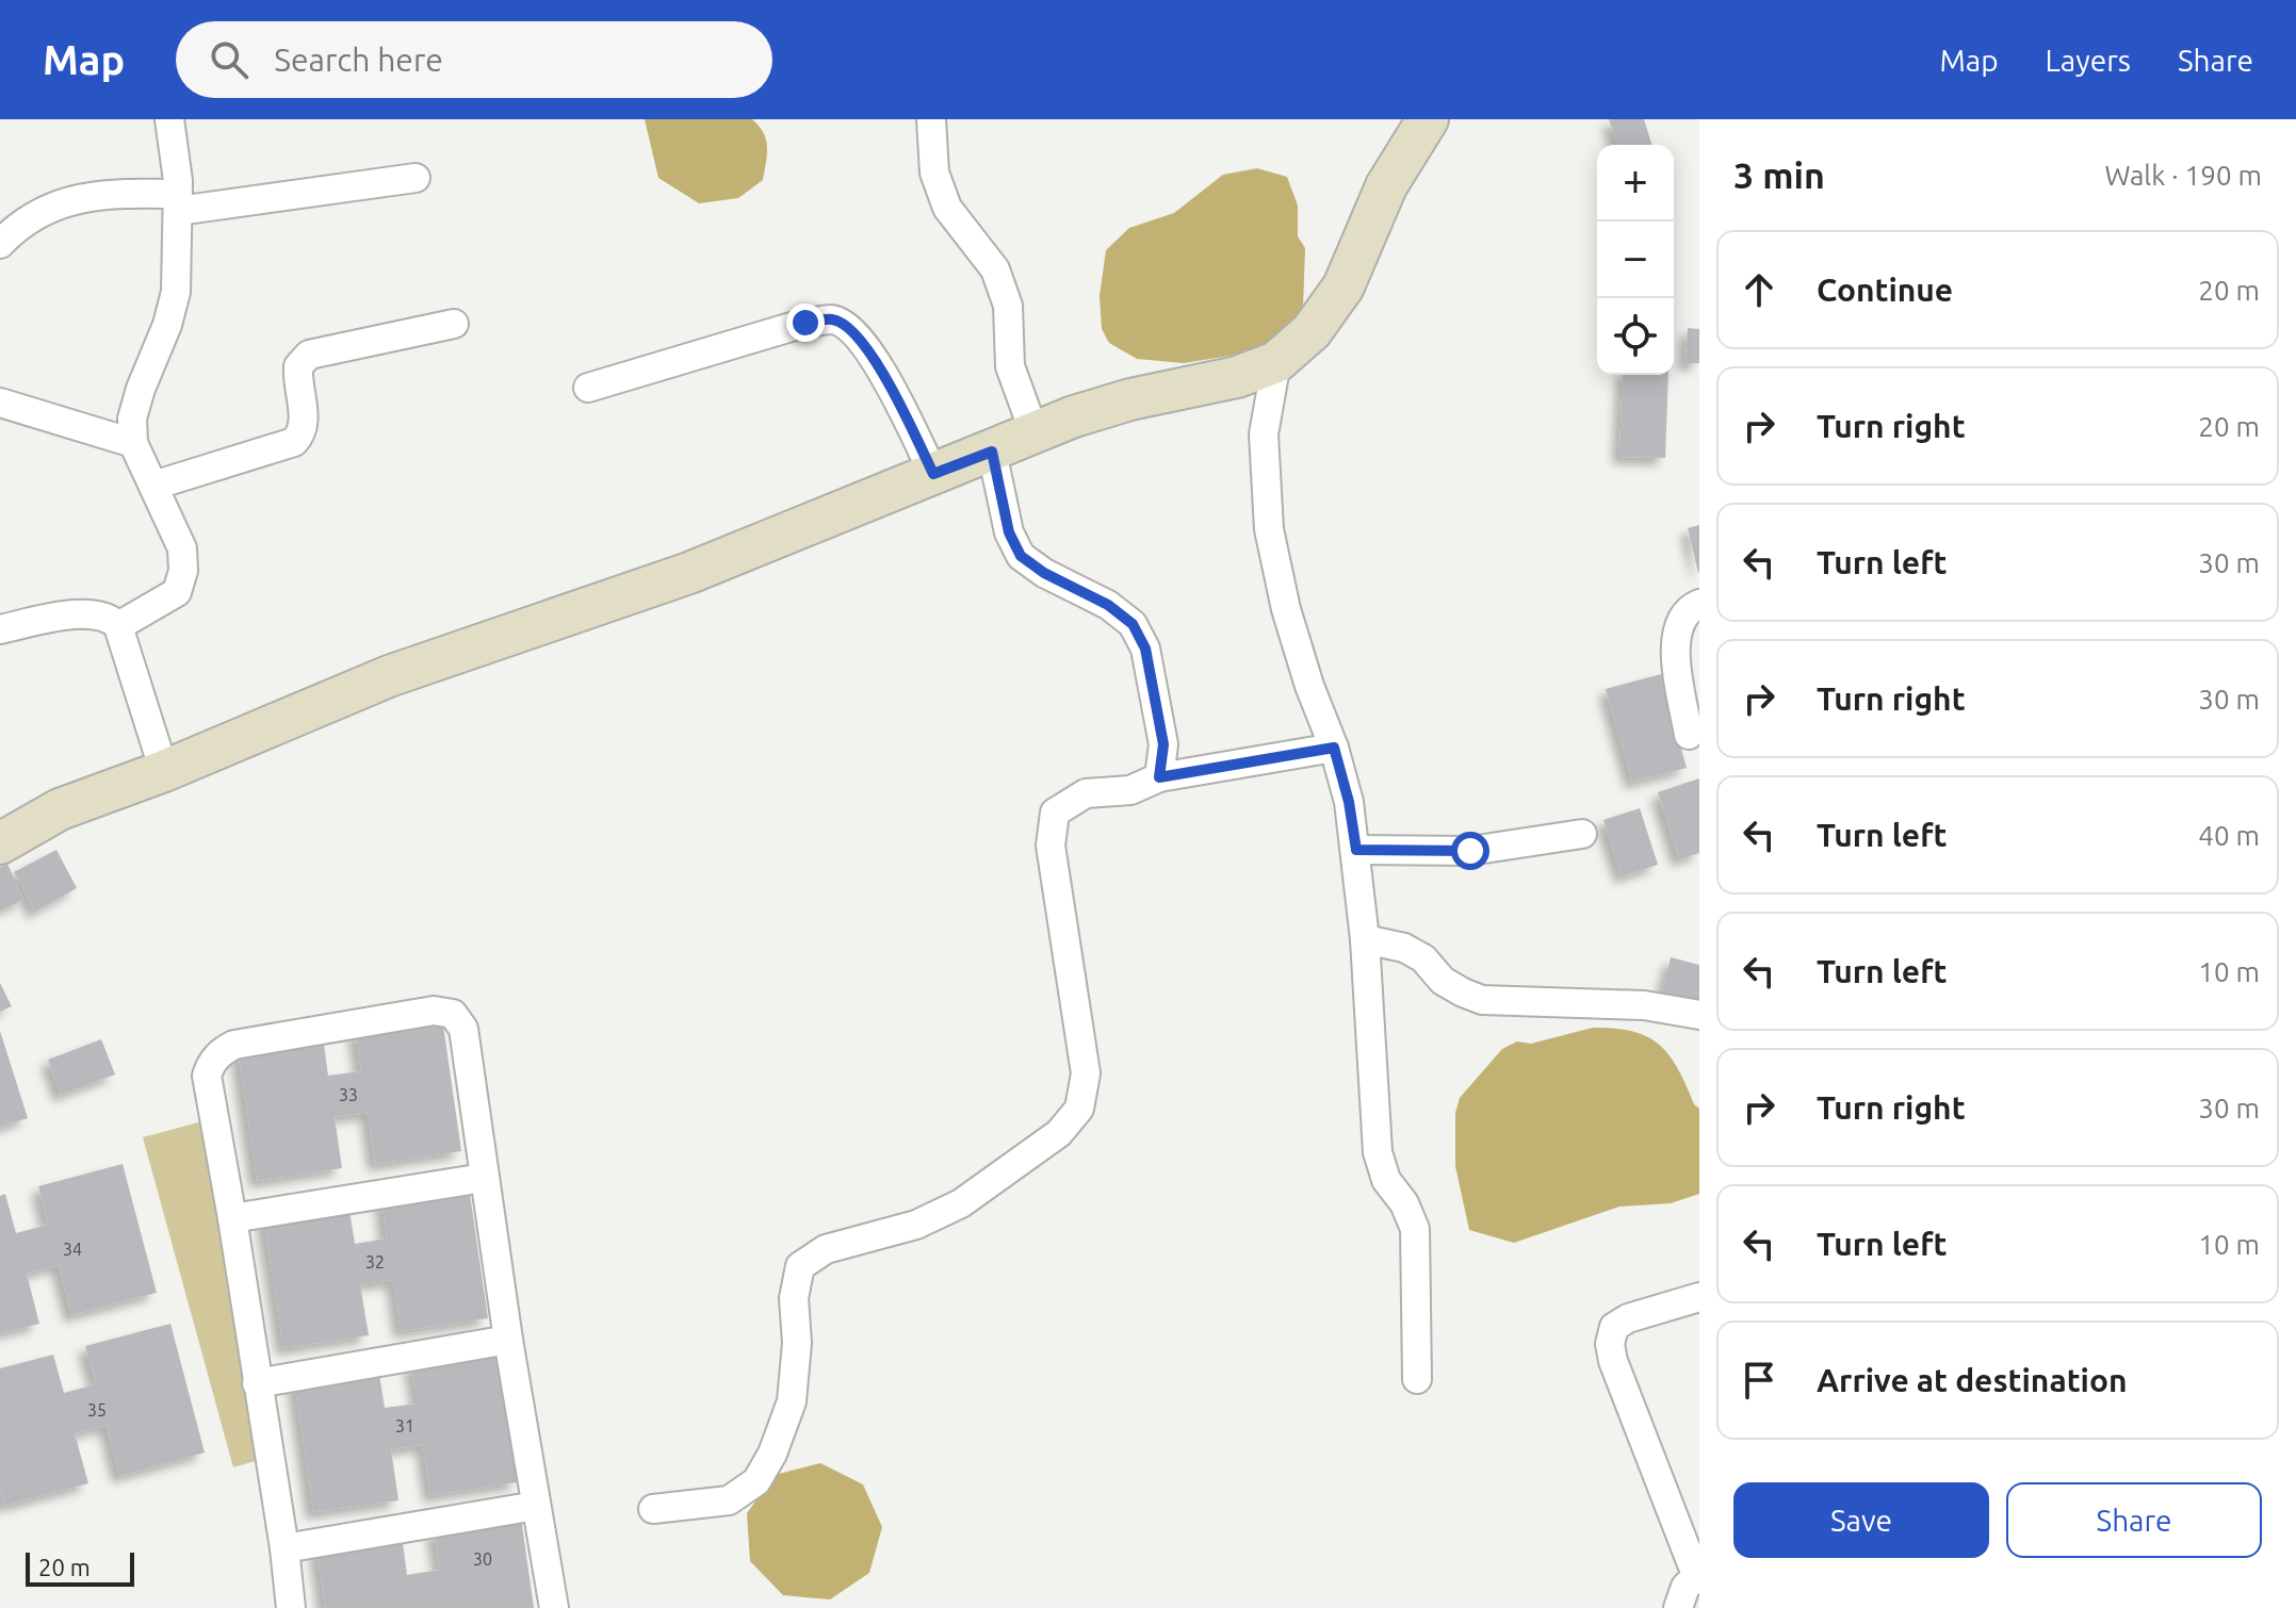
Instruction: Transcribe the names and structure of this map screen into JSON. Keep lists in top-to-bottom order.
{
  "house_numbers": [
    "33",
    "34",
    "32",
    "35",
    "31",
    "30"
  ],
  "scale_bar": "20 m",
  "page": {
    "header": "Map",
    "search": "Search here",
    "nav": ["Map", "Layers", "Share"],
    "heading": ["3 min", "Walk · 190 m"],
    "map_buttons": ["+", "−"],
    "list": [
      ["Continue", "20 m"],
      ["Turn right", "20 m"],
      ["Turn left", "30 m"],
      ["Turn right", "30 m"],
      ["Turn left", "40 m"],
      ["Turn left", "10 m"],
      ["Turn right", "30 m"],
      ["Turn left", "10 m"],
      "Arrive at destination"
    ],
    "buttons": ["Save", "Share"],
    "scale": "20 m"
  }
}
